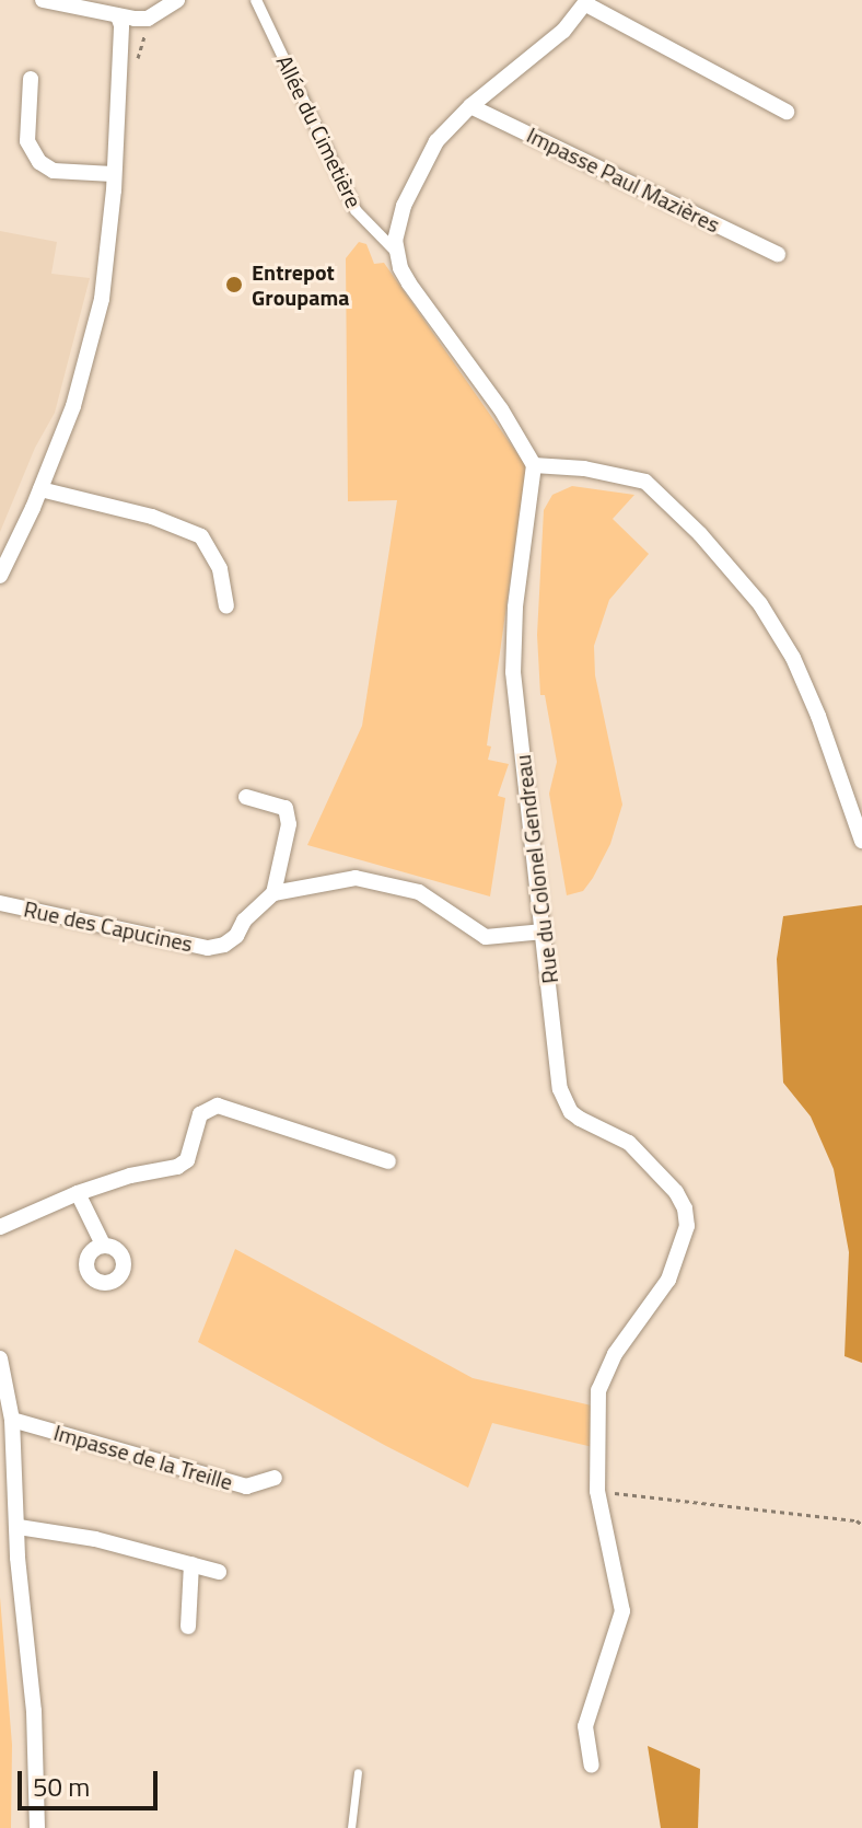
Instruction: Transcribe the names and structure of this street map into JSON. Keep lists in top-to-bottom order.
{
  "streets": {
    "street": [
      "Allée du Cimetière",
      "Impasse Paul Mazières",
      "Rue du Colonel Gendreau",
      "Rue des Capucines",
      "Impasse de la Treille"
    ]
  },
  "places": ["Entrepot Groupama"],
  "scale_bar": "50 m"
}
